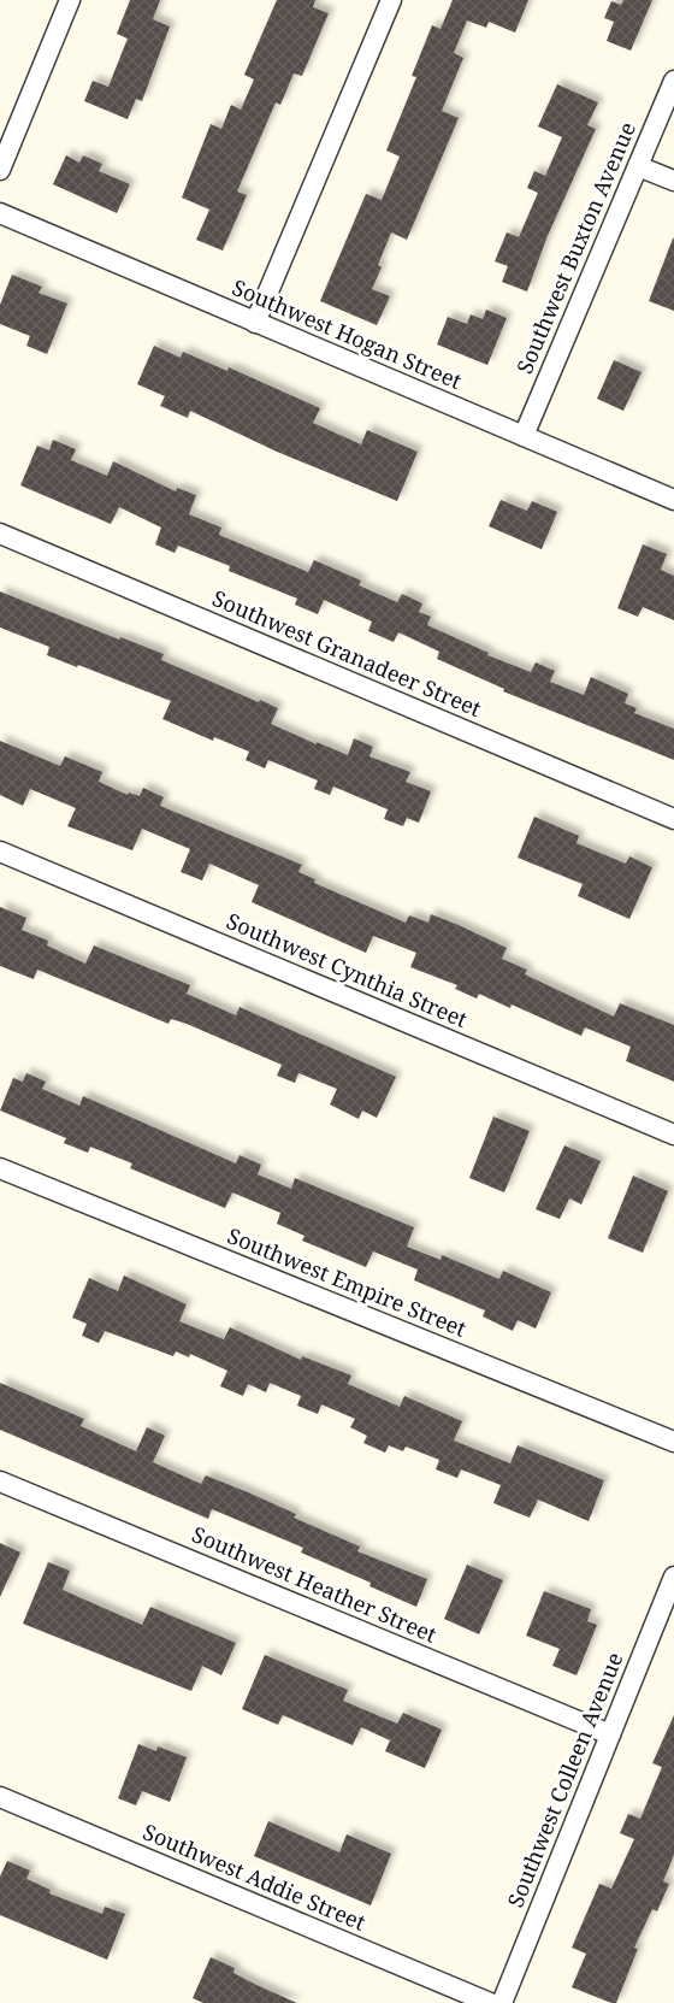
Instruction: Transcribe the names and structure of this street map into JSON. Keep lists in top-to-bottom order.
{
  "streets": {
    "street": [
      "Southwest Buxton Avenue",
      "Southwest Hogan Street",
      "Southwest Granadeer Street",
      "Southwest Cynthia Street",
      "Southwest Empire Street",
      "Southwest Heather Street",
      "Southwest Colleen Avenue",
      "Southwest Addie Street"
    ]
  },
  "crossings": [
    ["Southwest Buxton Avenue", "Southwest Hogan Street"],
    ["Southwest Heather Street", "Southwest Colleen Avenue"]
  ]
}
